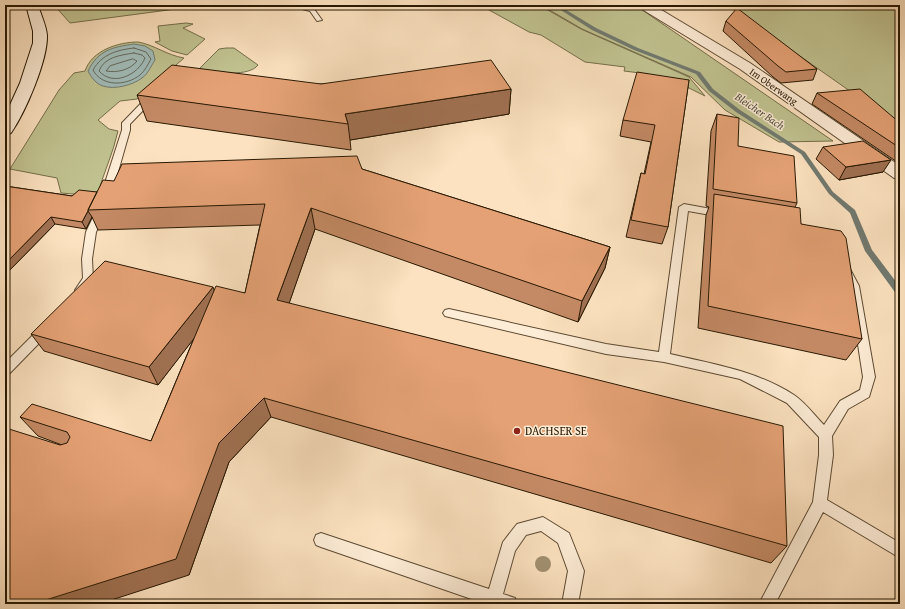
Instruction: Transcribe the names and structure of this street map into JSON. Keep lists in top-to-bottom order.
{
  "streets": {
    "street": ["Im Oberwang"]
  },
  "water": ["Bleicher Bach"],
  "places": ["DACHSER SE"]
}
